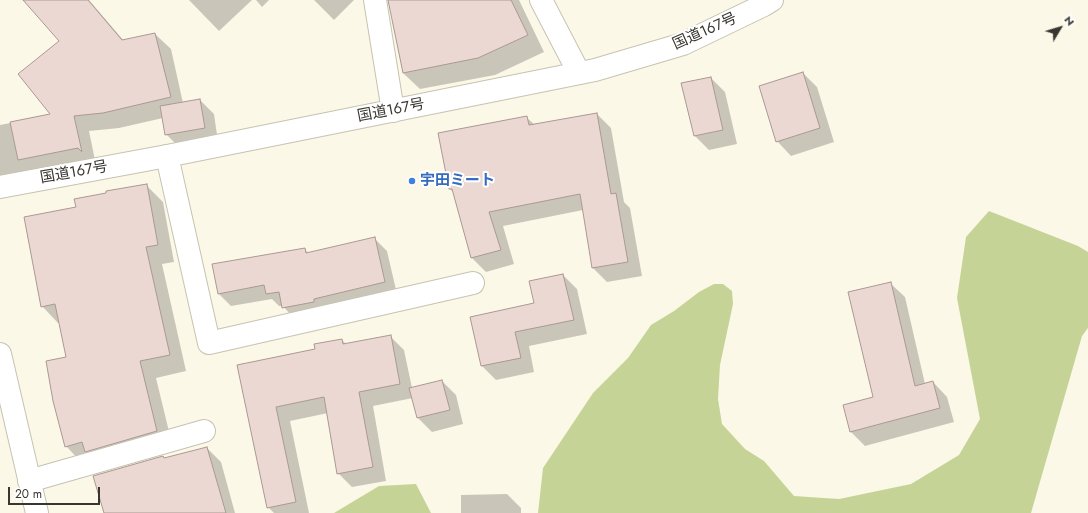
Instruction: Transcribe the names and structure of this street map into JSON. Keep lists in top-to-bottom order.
{
  "streets": {
    "main road": ["国道167号"]
  },
  "places": ["宇田ミート"],
  "scale_bar": "20 m",
  "north": "top right"
}
